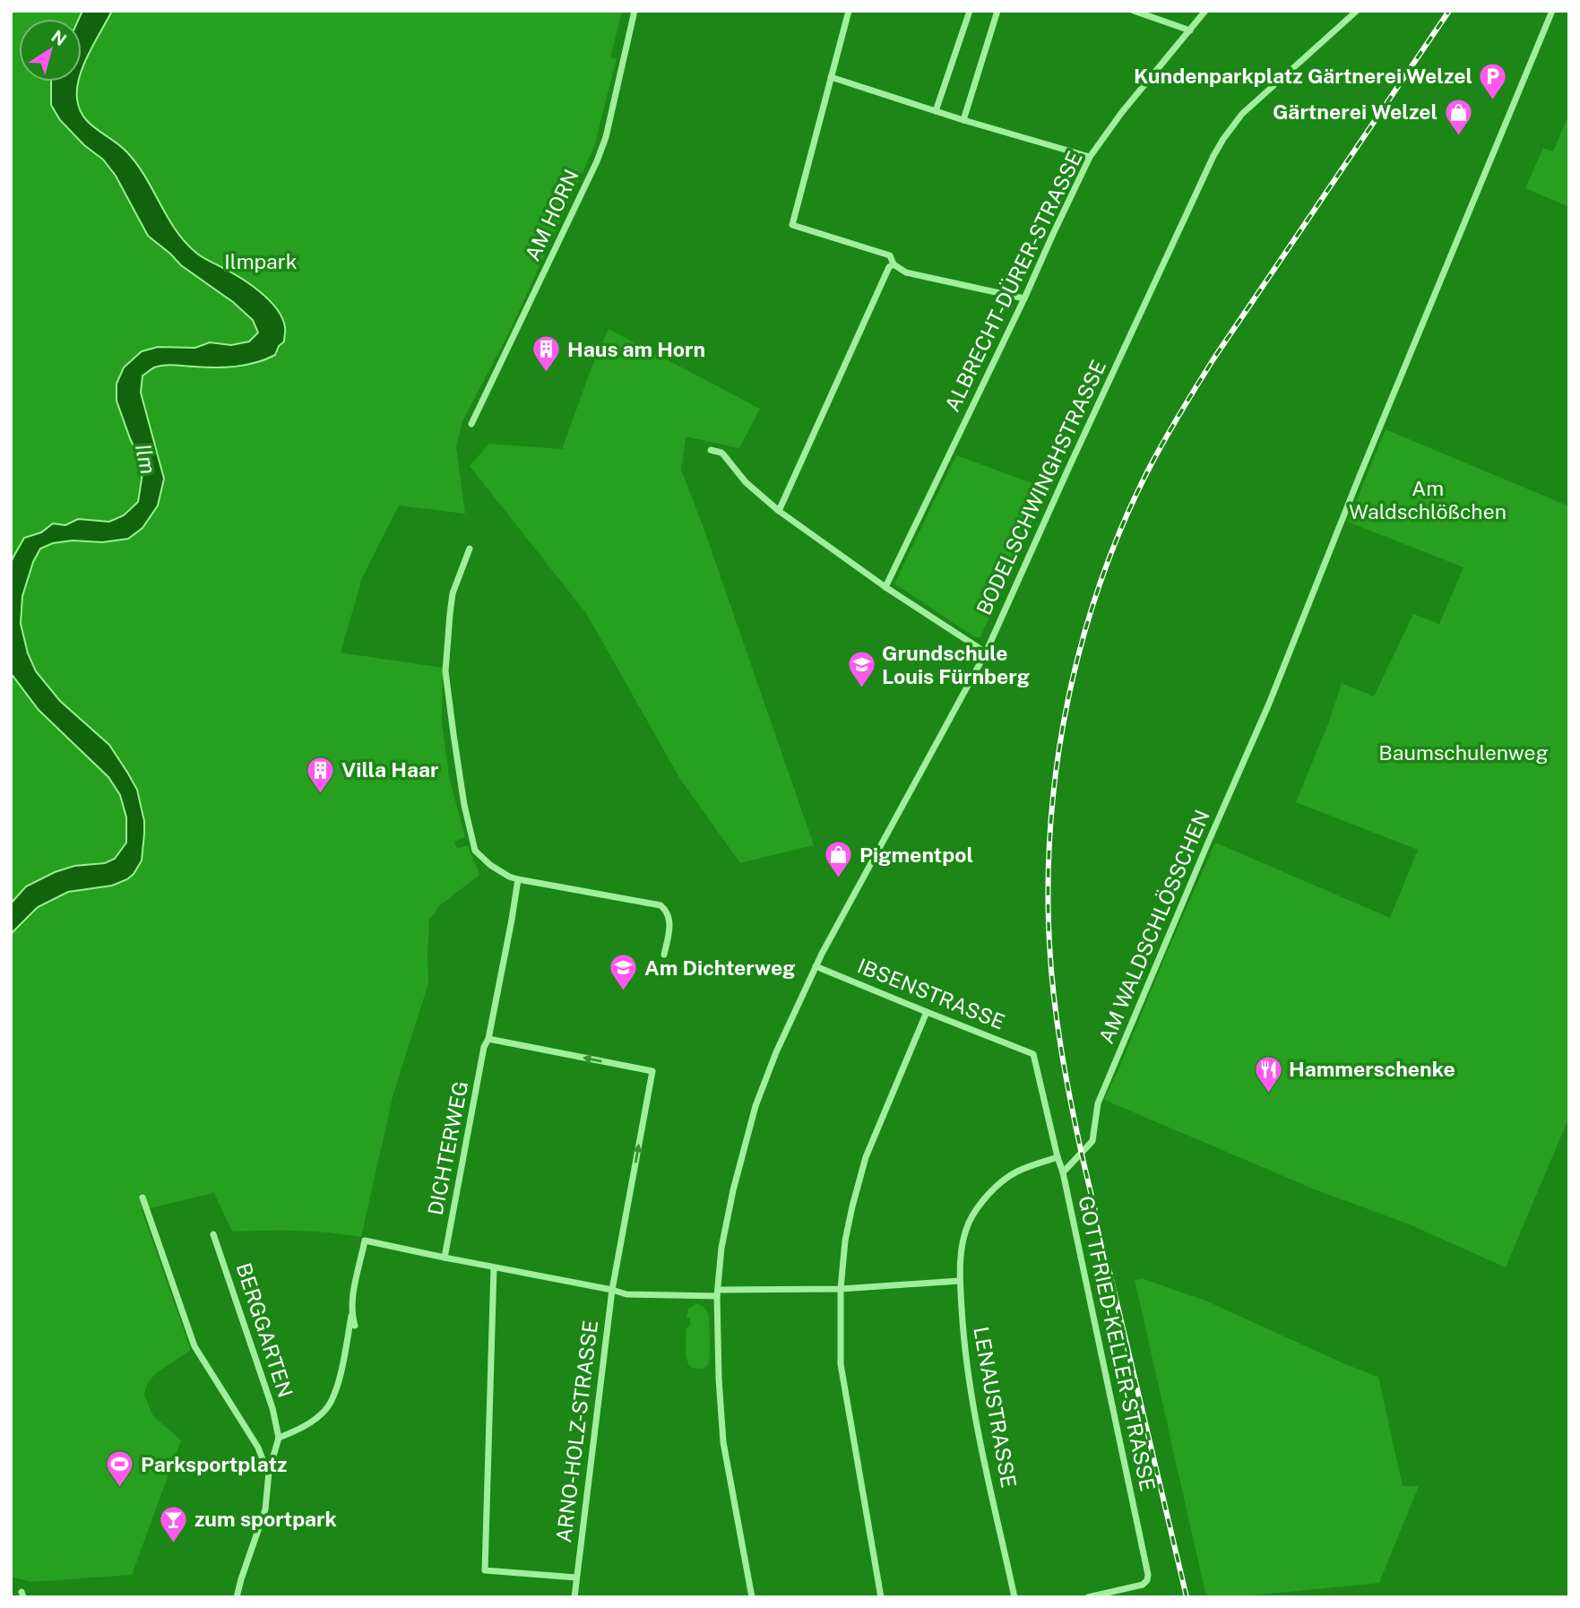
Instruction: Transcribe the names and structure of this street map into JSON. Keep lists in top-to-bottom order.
{
  "streets": {
    "street": [
      "AM HORN",
      "ALBRECHT-DÜRER-STRASSE",
      "BODELSCHWINGHSTRASSE",
      "AM WALDSCHLÖSSCHEN",
      "IBSENSTRASSE",
      "DICHTERWEG",
      "BERGGARTEN",
      "GOTTFRIED-KELLER-STRASSE",
      "LENAUSTRASSE",
      "ARNO-HOLZ-STRASSE"
    ]
  },
  "crossings": [
    ["BODELSCHWINGHSTRASSE", "IBSENSTRASSE"],
    ["AM WALDSCHLÖSSCHEN", "GOTTFRIED-KELLER-STRASSE"],
    ["IBSENSTRASSE", "GOTTFRIED-KELLER-STRASSE"],
    ["DICHTERWEG", "ARNO-HOLZ-STRASSE"],
    ["GOTTFRIED-KELLER-STRASSE", "LENAUSTRASSE"]
  ],
  "water": ["Ilm"],
  "parks": ["Ilmpark", "Am Waldschlößchen", "Baumschulenweg"],
  "places": {
    "parking": ["Kundenparkplatz Gärtnerei Welzel"],
    "shop": ["Gärtnerei Welzel", "Pigmentpol"],
    "building": ["Haus am Horn", "Villa Haar"],
    "school or university": ["Grundschule Louis Fürnberg", "Am Dichterweg"],
    "restaurant": ["Hammerschenke"],
    "sports": ["Parksportplatz"],
    "bar": ["zum sportpark"]
  },
  "north": "top right"
}
